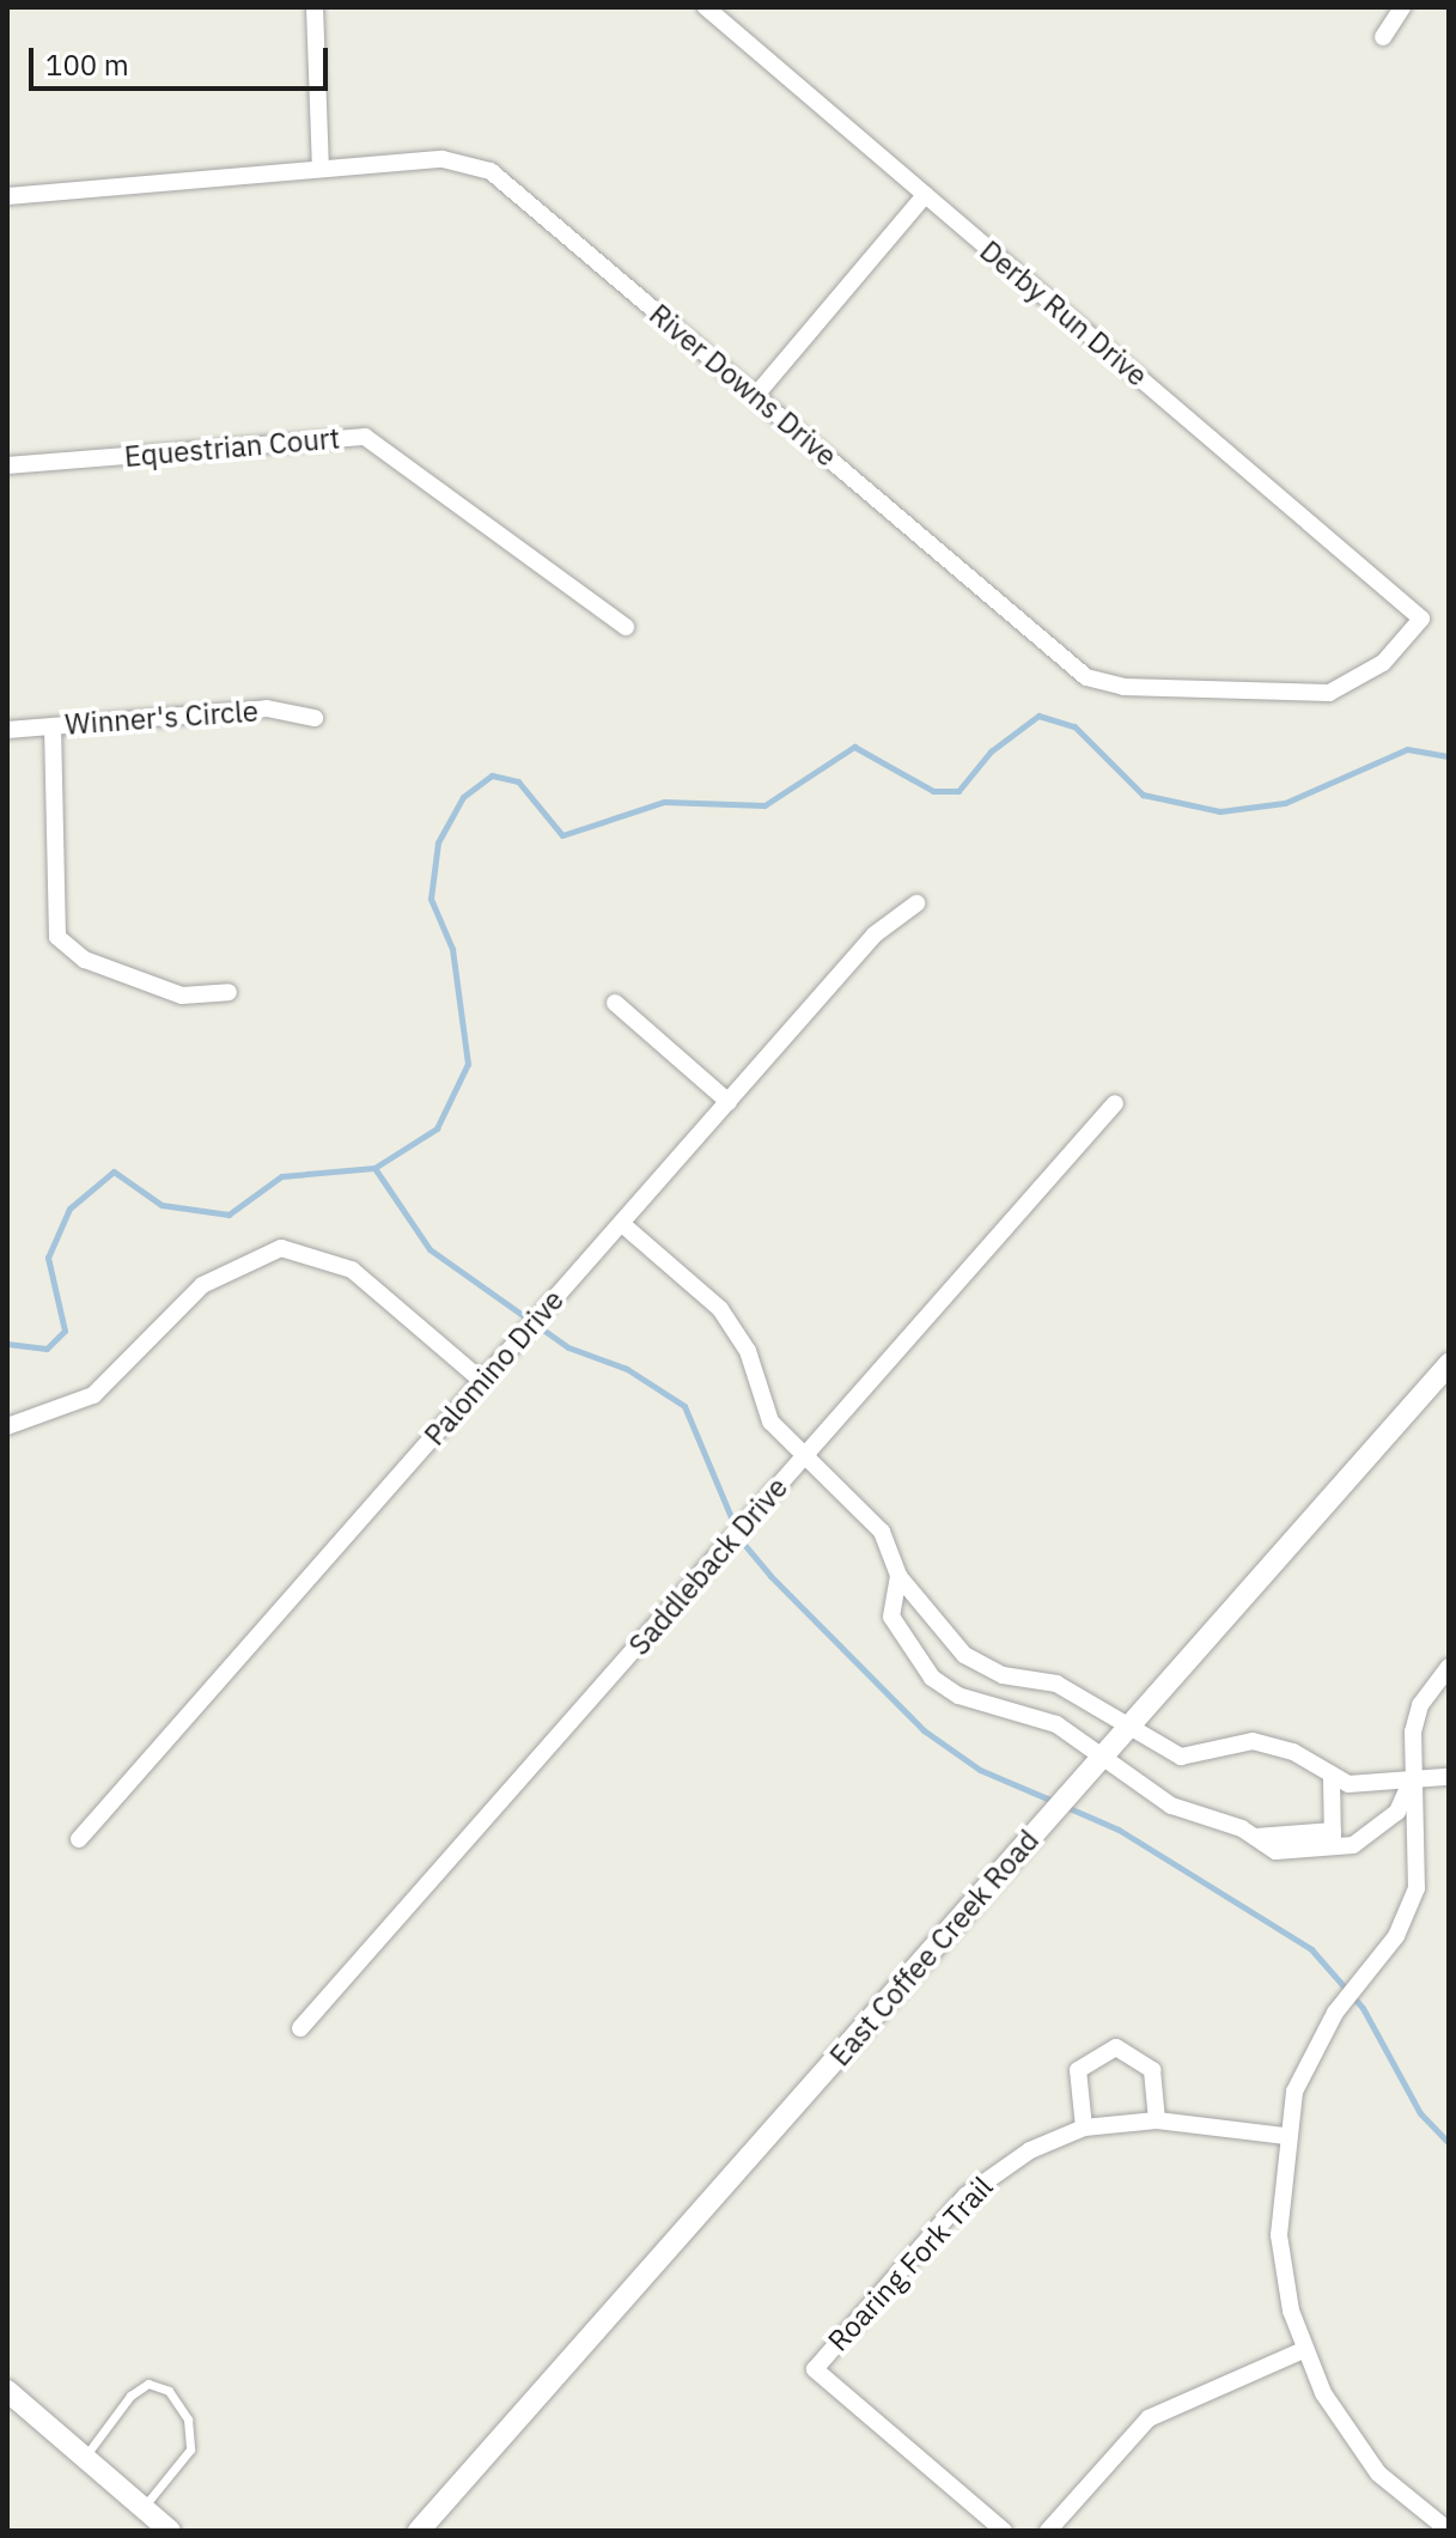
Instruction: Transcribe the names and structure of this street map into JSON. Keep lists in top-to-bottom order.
{
  "streets": {
    "street": [
      "Derby Run Drive",
      "River Downs Drive",
      "Equestrian Court",
      "Winner's Circle",
      "Palomino Drive",
      "Saddleback Drive",
      "East Coffee Creek Road",
      "Roaring Fork Trail"
    ]
  },
  "crossings": [
    ["Derby Run Drive", "River Downs Drive"]
  ],
  "scale_bar": "100 m"
}
